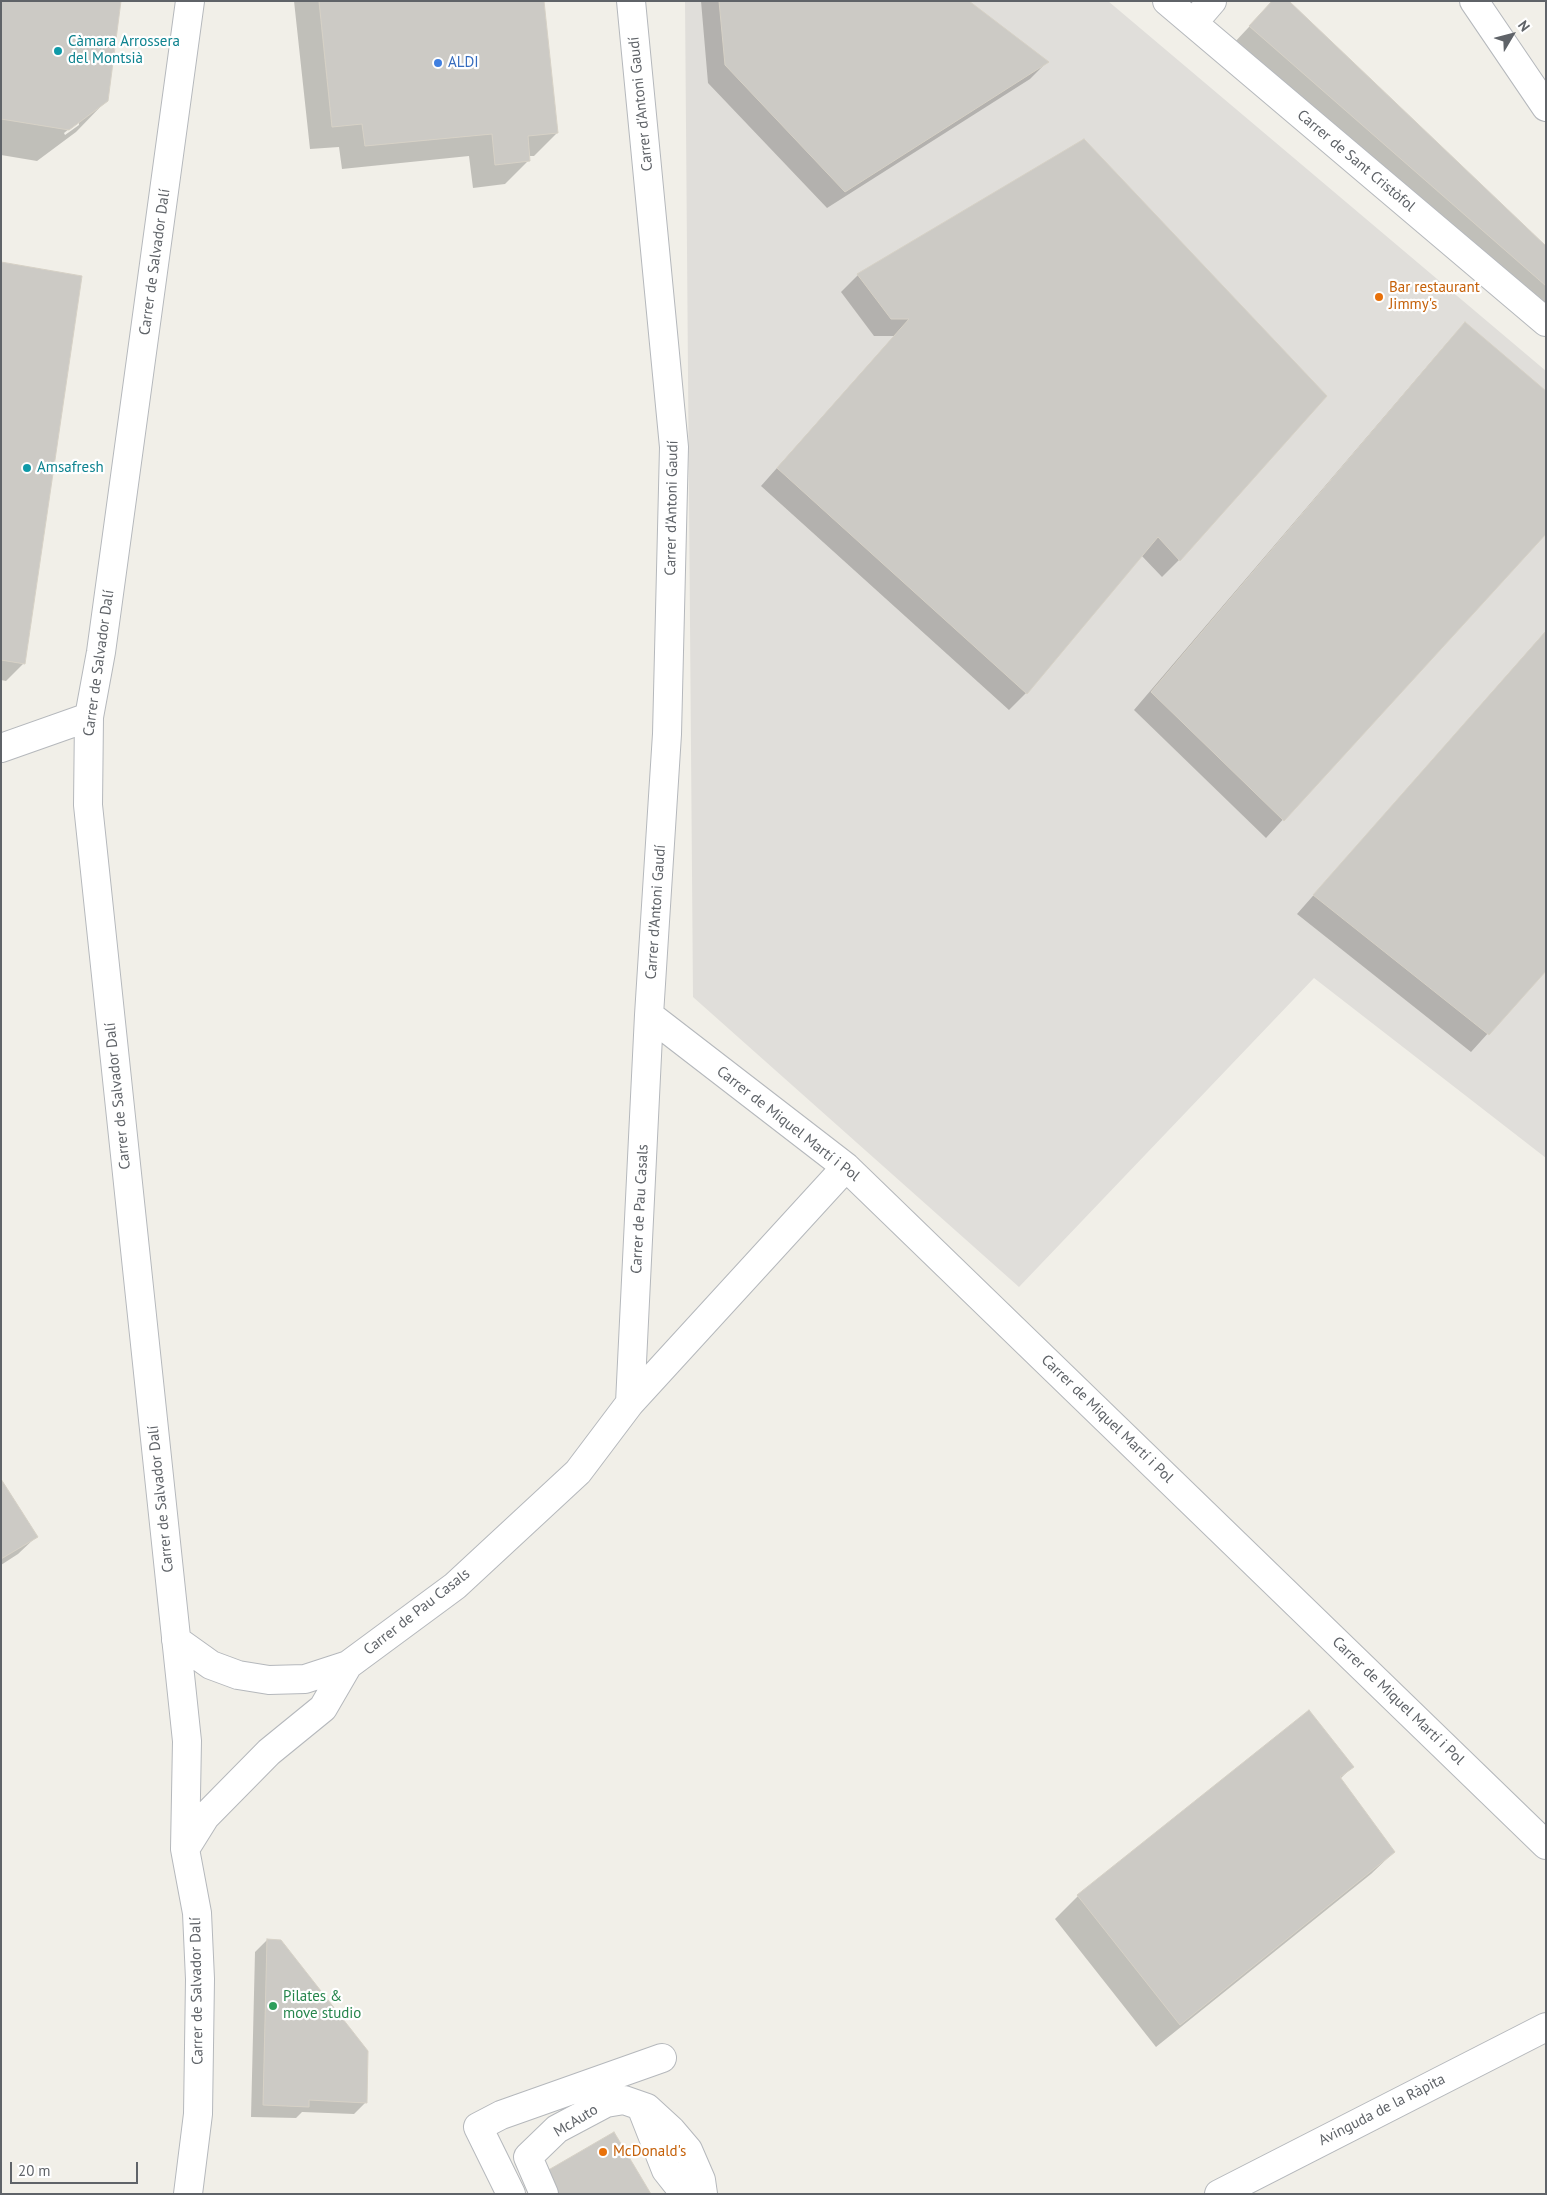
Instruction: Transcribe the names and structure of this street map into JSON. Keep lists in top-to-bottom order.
{
  "streets": {
    "street": [
      "Carrer d'Antoni Gaudí",
      "Carrer de Sant Cristòfol",
      "Carrer de Salvador Dalí",
      "Carrer de Miquel Martí i Pol",
      "Carrer de Pau Casals",
      "Avinguda de la Ràpita",
      "McAuto"
    ]
  },
  "crossings": [
    ["Carrer d'Antoni Gaudí", "Carrer de Miquel Martí i Pol"],
    ["Carrer d'Antoni Gaudí", "Carrer de Pau Casals"],
    ["Carrer de Salvador Dalí", "Carrer de Pau Casals"],
    ["Carrer de Miquel Martí i Pol", "Carrer de Pau Casals"]
  ],
  "places": [
    "Càmara Arrossera del Montsià",
    "ALDI",
    "Bar restaurant Jimmy's",
    "Amsafresh",
    "Pilates & move studio",
    "McDonald's"
  ],
  "scale_bar": "20 m",
  "north": "top right"
}
